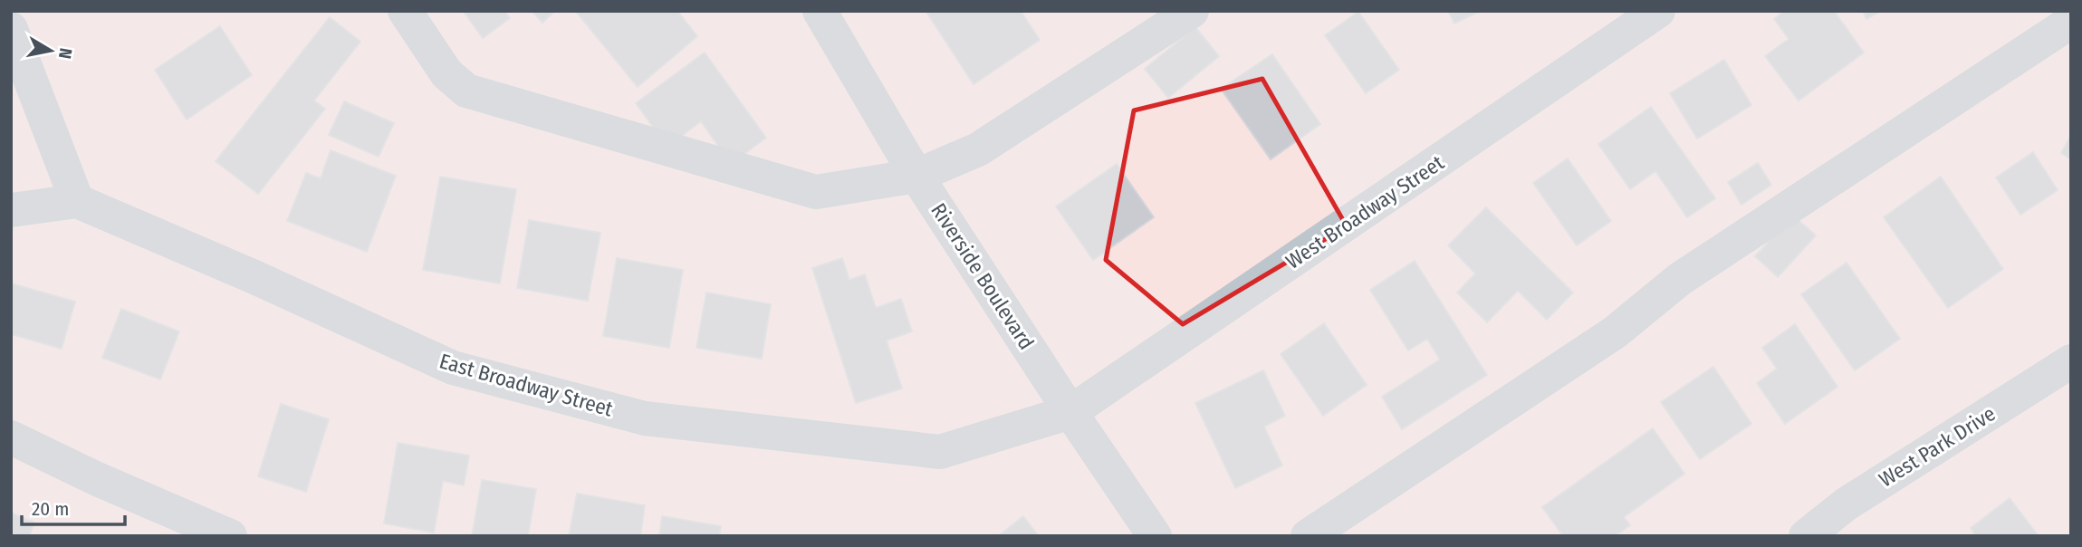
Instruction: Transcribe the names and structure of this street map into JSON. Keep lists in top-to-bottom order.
{
  "streets": {
    "street": [
      "West Broadway Street",
      "Riverside Boulevard",
      "East Broadway Street",
      "West Park Drive"
    ]
  },
  "crossings": [
    ["West Broadway Street", "Riverside Boulevard"],
    ["West Broadway Street", "East Broadway Street"],
    ["Riverside Boulevard", "East Broadway Street"]
  ],
  "scale_bar": "20 m",
  "north": "right"
}
